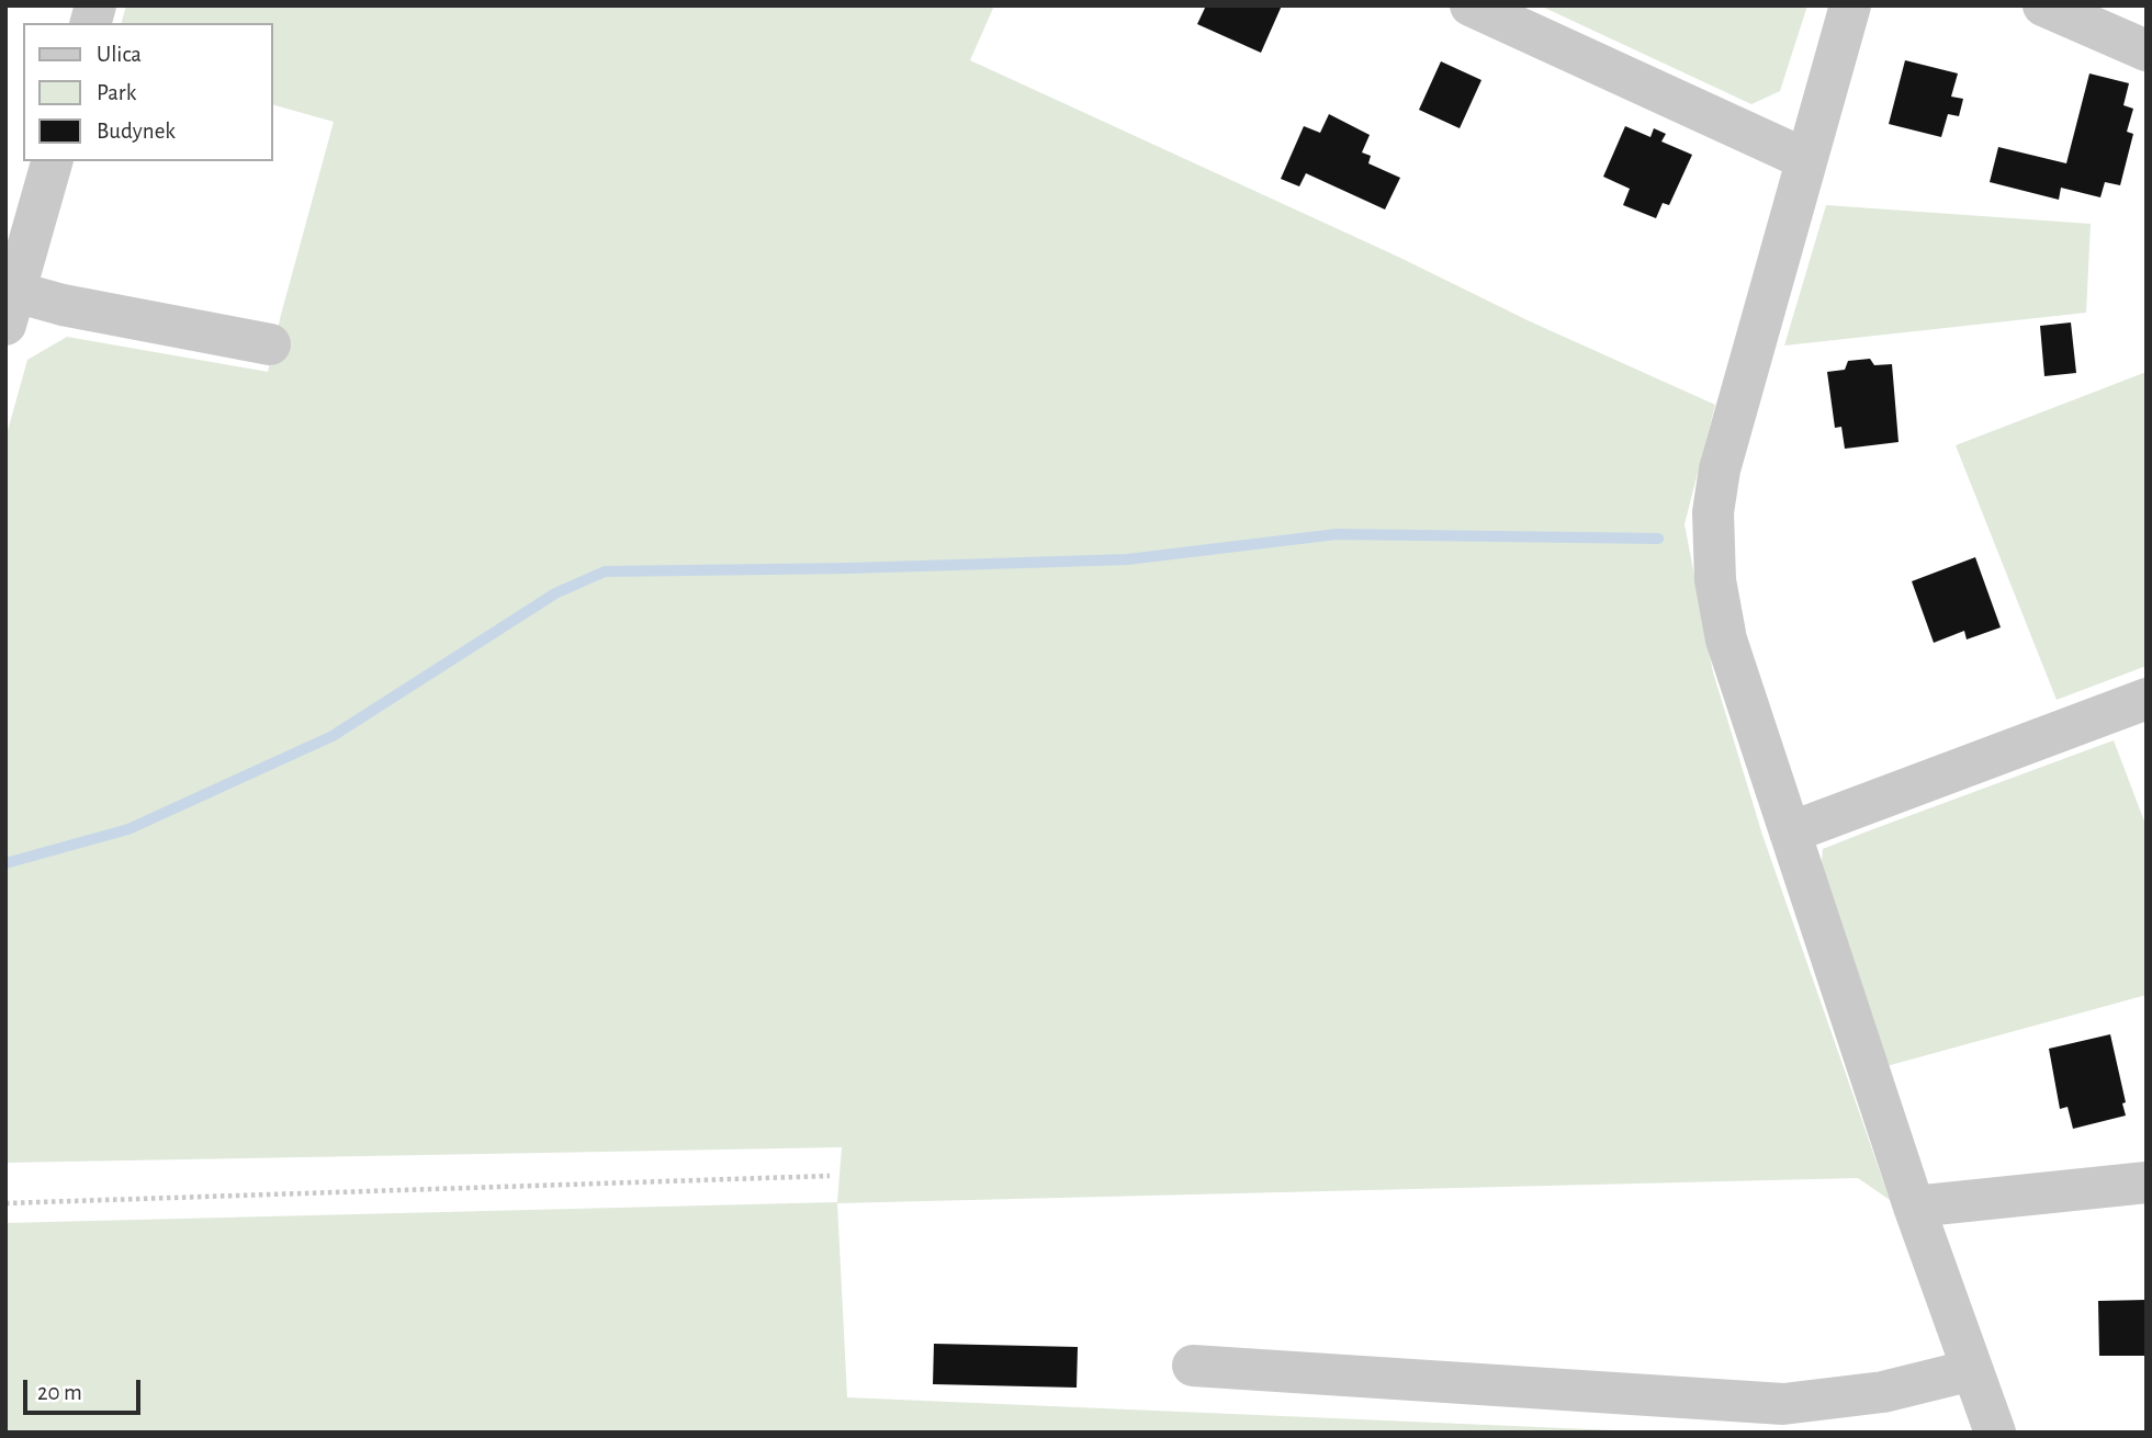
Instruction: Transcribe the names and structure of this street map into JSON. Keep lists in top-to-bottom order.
{
  "legend": ["Ulica", "Park", "Budynek"],
  "scale_bar": "20 m"
}
